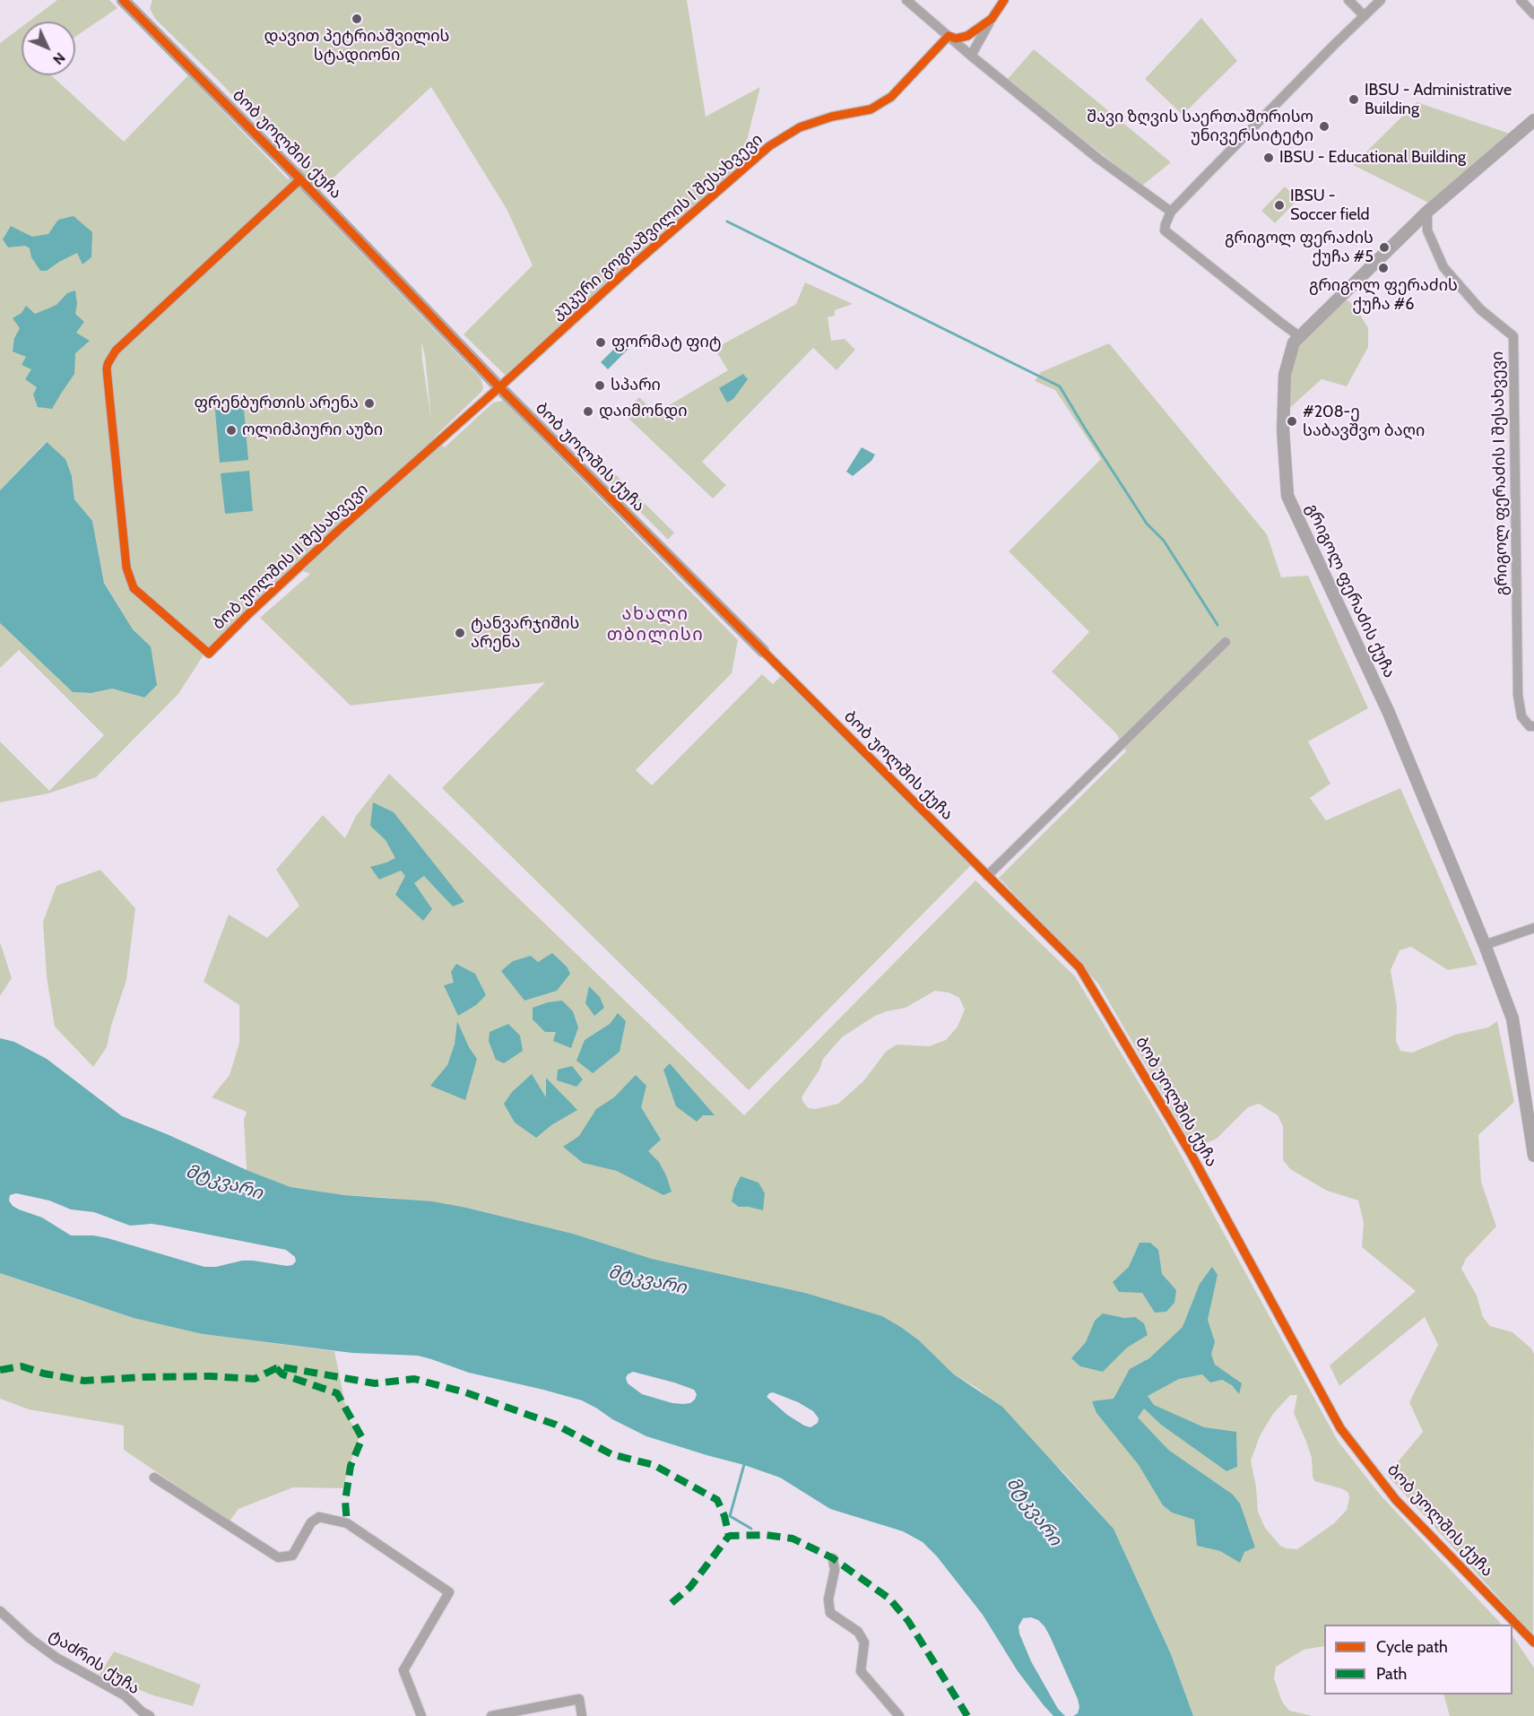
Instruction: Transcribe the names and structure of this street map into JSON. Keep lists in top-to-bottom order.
{
  "streets": {
    "street": [
      "ბობ უოლშის ქუჩა",
      "კუკური გოგიაშვილის I შესახვევი",
      "გრიგოლ ფერაძის I შესახვევი",
      "ბობ უოლშის II შესახვევი",
      "გრიგოლ ფერაძის ქუჩა",
      "ტაძრის ქუჩა"
    ]
  },
  "crossings": [
    ["ბობ უოლშის ქუჩა", "კუკური გოგიაშვილის I შესახვევი"],
    ["ბობ უოლშის ქუჩა", "ბობ უოლშის II შესახვევი"],
    ["კუკური გოგიაშვილის I შესახვევი", "ბობ უოლშის II შესახვევი"],
    ["გრიგოლ ფერაძის I შესახვევი", "გრიგოლ ფერაძის ქუჩა"]
  ],
  "districts": ["ახალი თბილისი"],
  "water": ["მტკვარი"],
  "places": [
    "დავით პეტრიაშვილის სტადიონი",
    "IBSU - Administrative Building",
    "შავი ზღვის საერთაშორისო უნივერსიტეტი",
    "IBSU - Educational Building",
    "IBSU - Soccer field",
    "გრიგოლ ფერაძის ქუჩა #5",
    "გრიგოლ ფერაძის ქუჩა #6",
    "ფორმატ ფიტ",
    "სპარი",
    "ფრენბურთის არენა",
    "დაიმონდი",
    "#208-ე საბავშვო ბაღი",
    "ოლიმპიური აუზი",
    "ტანვარჯიშის არენა"
  ],
  "legend": ["Cycle path", "Path"],
  "north": "bottom right"
}
